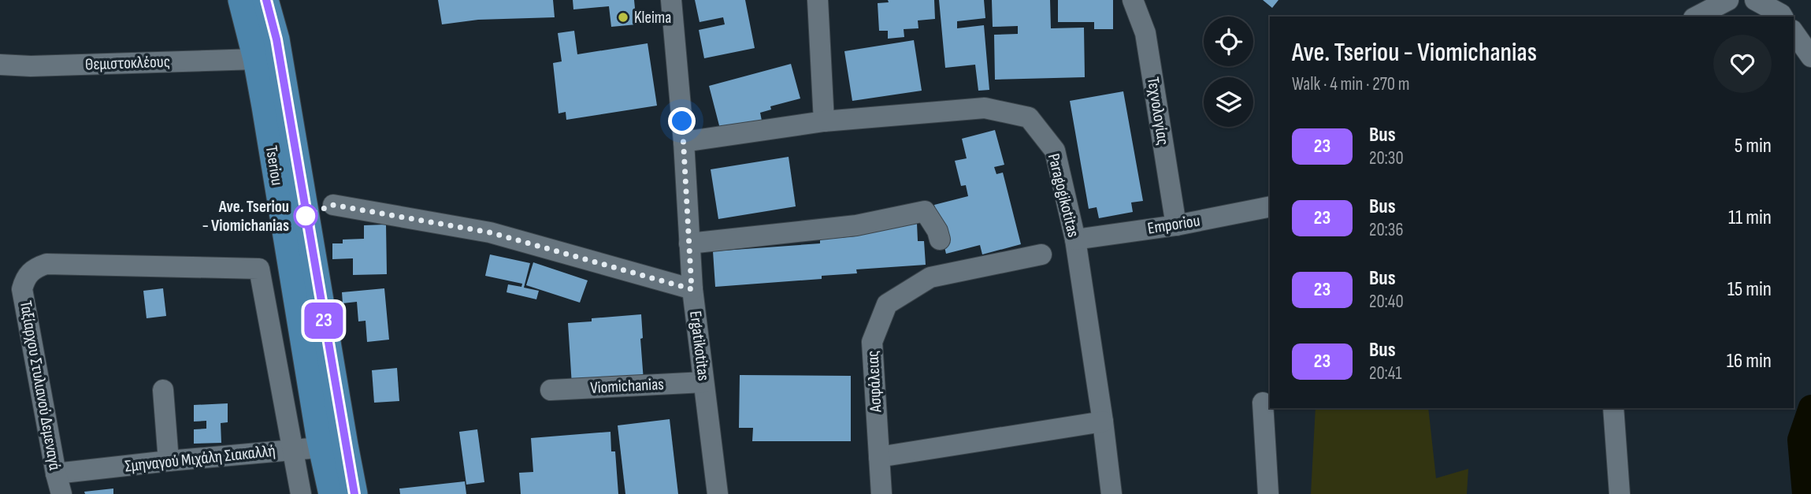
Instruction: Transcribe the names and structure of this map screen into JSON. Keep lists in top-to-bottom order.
{
  "streets": {
    "main road": ["Tseriou"],
    "street": [
      "Θεμιστοκλέους",
      "Τεχνολογίας",
      "Paragogikotitas",
      "Emporiou",
      "Ergatikotitas",
      "Ασφάλειας",
      "Ταξίαρχου Στυλιανού Δεμεναγά",
      "Viomichanias",
      "Σμηναγού Μιχάλη Σιακαλλή"
    ]
  },
  "crossings": [
    ["Θεμιστοκλέους", "Tseriou"],
    ["Τεχνολογίας", "Emporiou"],
    ["Tseriou", "Σμηναγού Μιχάλη Σιακαλλή"],
    ["Paragogikotitas", "Emporiou"],
    ["Paragogikotitas", "Ergatikotitas"],
    ["Ergatikotitas", "Viomichanias"],
    ["Ταξίαρχου Στυλιανού Δεμεναγά", "Σμηναγού Μιχάλη Σιακαλλή"]
  ],
  "places": ["Kleima", "Ave. Tseriou - Viomichanias"],
  "lines": ["bus line 23"],
  "page": {
    "on_map": "23",
    "heading": ["Ave. Tseriou - Viomichanias", "Walk · 4 min · 270 m"],
    "list": [
      {
        "mark": "23",
        "name": "Bus",
        "note": "20:30",
        "value": "5 min"
      },
      {
        "mark": "23",
        "name": "Bus",
        "note": "20:36",
        "value": "11 min"
      },
      {
        "mark": "23",
        "name": "Bus",
        "note": "20:40",
        "value": "15 min"
      },
      {
        "mark": "23",
        "name": "Bus",
        "note": "20:41",
        "value": "16 min"
      }
    ]
  }
}
